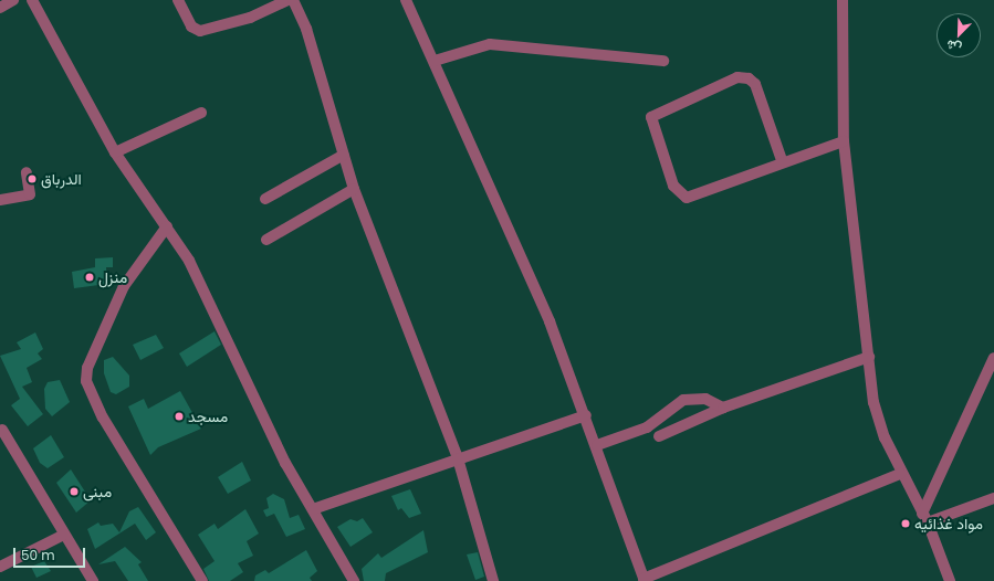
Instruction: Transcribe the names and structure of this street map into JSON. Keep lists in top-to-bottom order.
{
  "places": [
    "الدرباق",
    "منزل",
    "مسجد",
    "مبنى",
    "مواد غذائيه"
  ],
  "scale_bar": "50 m",
  "north": "bottom left"
}
